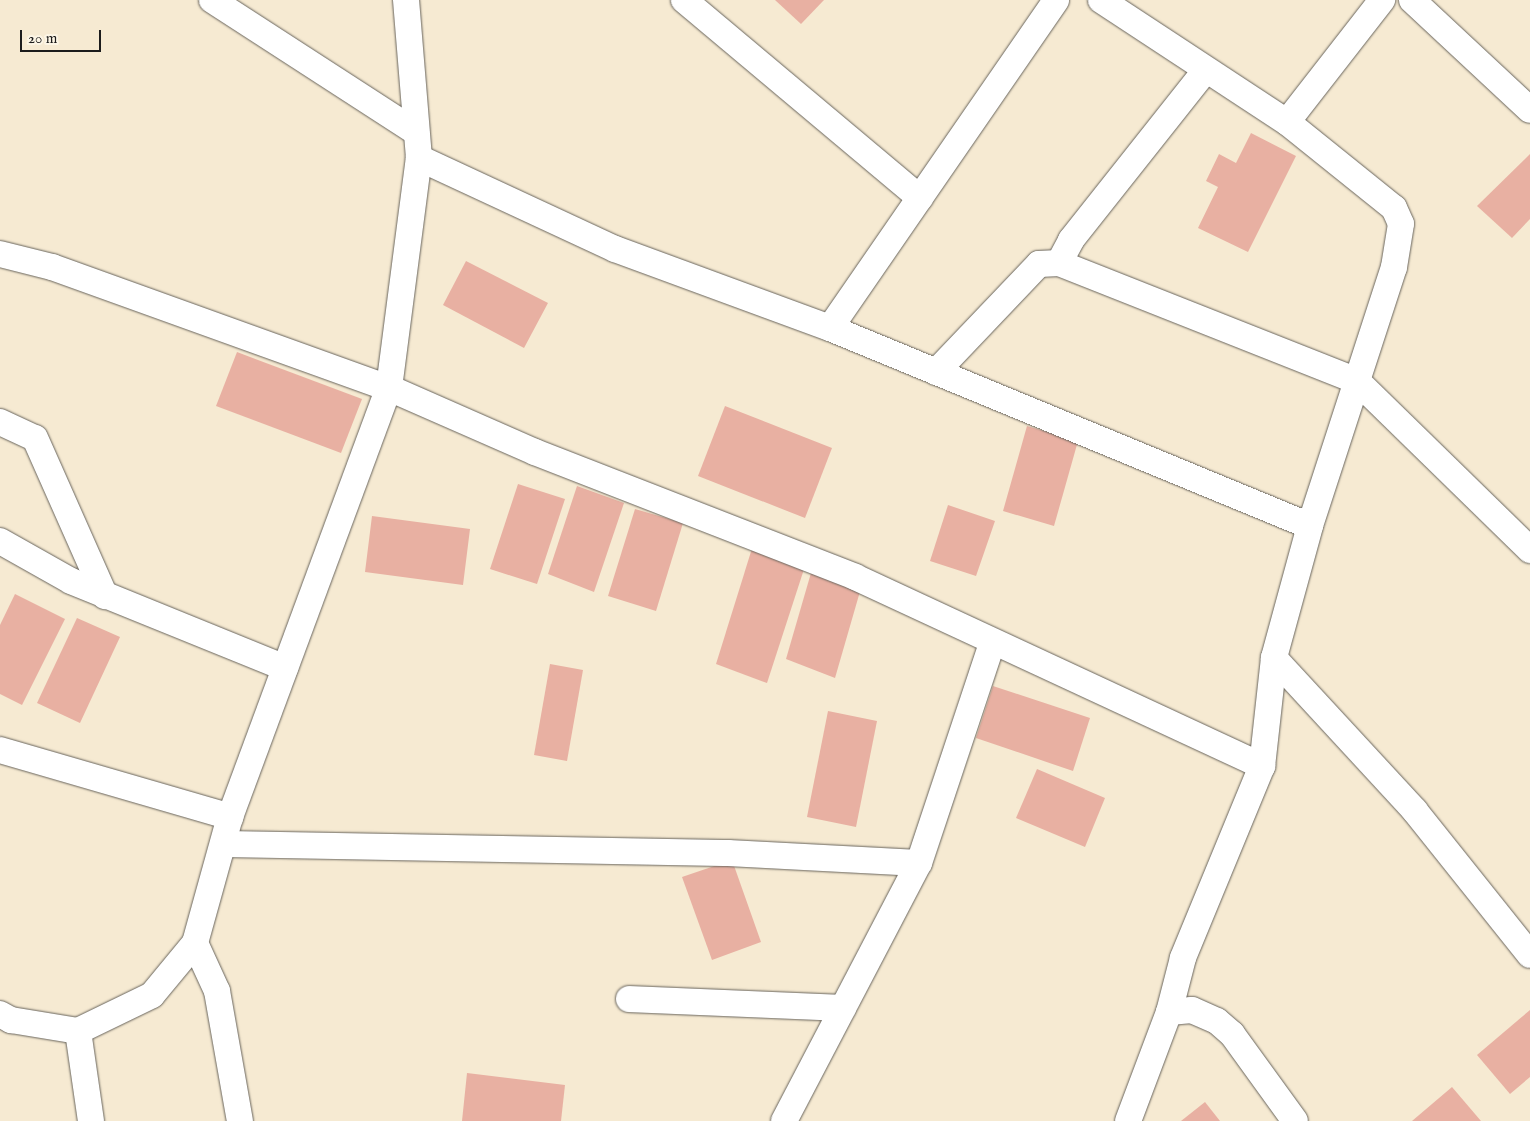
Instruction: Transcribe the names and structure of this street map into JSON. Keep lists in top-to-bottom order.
{
  "scale_bar": "20 m"
}
